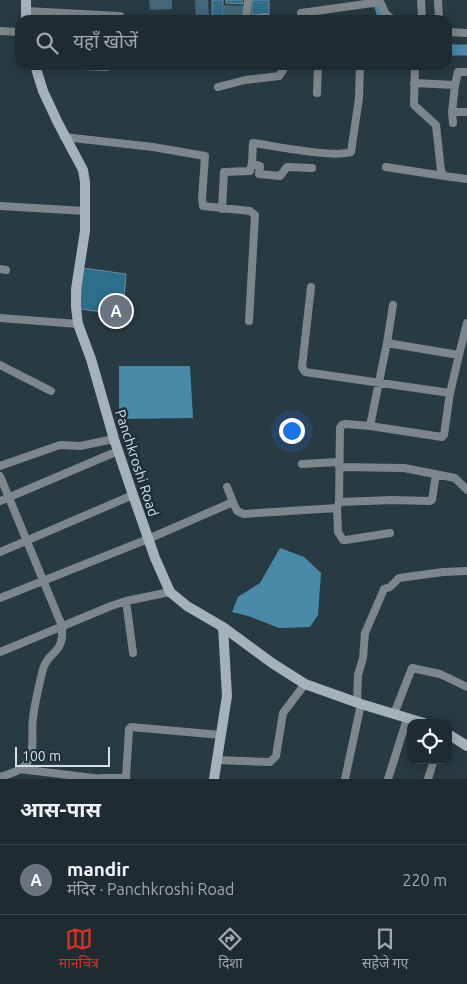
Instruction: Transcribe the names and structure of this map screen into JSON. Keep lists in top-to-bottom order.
{
  "streets": {
    "street": ["Panchkroshi Road"]
  },
  "scale_bar": "100 m",
  "page": {
    "search": "यहाँ खोजें",
    "pins": "A",
    "scale": "100 m",
    "heading": "आस-पास",
    "list": [
      {
        "mark": "A",
        "name": "mandir",
        "note": "मंदिर · Panchkroshi Road",
        "value": "220 m"
      }
    ],
    "nav": ["मानचित्र", "दिशा", "सहेजे गए"]
  }
}
